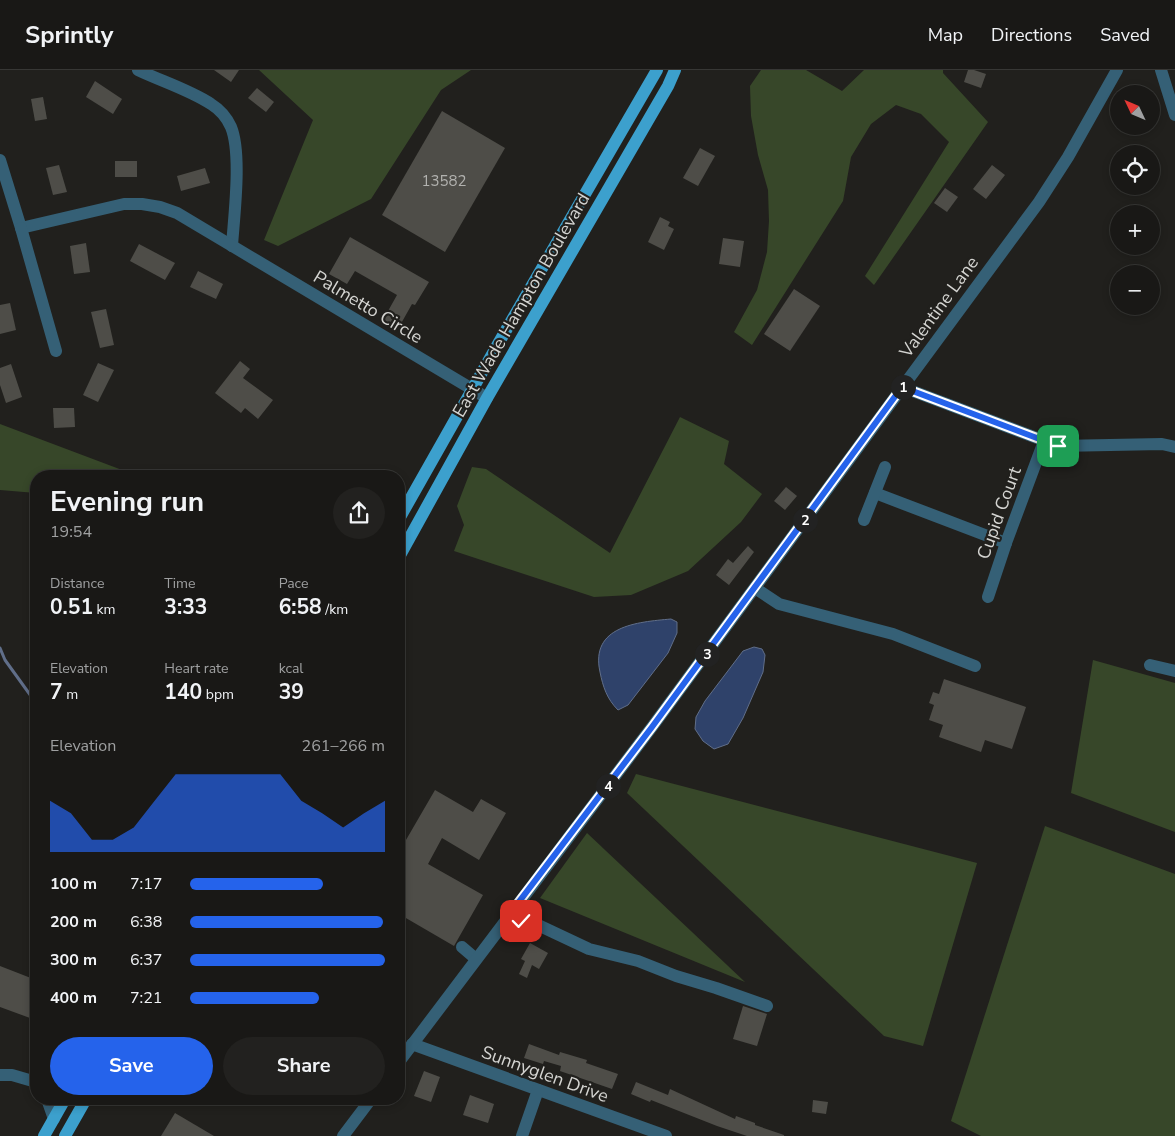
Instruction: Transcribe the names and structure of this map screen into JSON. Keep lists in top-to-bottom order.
{
  "streets": {
    "main road": ["East Wade Hampton Boulevard"],
    "street": [
      "Palmetto Circle",
      "Valentine Lane",
      "Cupid Court",
      "Sunnyglen Drive"
    ]
  },
  "crossings": [
    ["East Wade Hampton Boulevard", "Palmetto Circle"],
    ["Valentine Lane", "Sunnyglen Drive"]
  ],
  "house_numbers": ["13582"],
  "north": "top left",
  "page": {
    "header": "Sprintly",
    "nav": ["Map", "Directions", "Saved"],
    "map_buttons": ["+", "−"],
    "pins": [
      "1",
      "2",
      "3",
      "4"
    ],
    "heading": ["Evening run", "19:54"],
    "stats": [
      ["Distance", "0.51 km"],
      ["Time", "3:33"],
      ["Pace", "6:58 /km"],
      ["Elevation", "7 m"],
      ["Heart rate", "140 bpm"],
      ["kcal", "39"]
    ],
    "chart": ["Elevation", "261–266 m"],
    "list": [
      {
        "name": "100 m",
        "note": "7:17"
      },
      {
        "name": "200 m",
        "note": "6:38"
      },
      {
        "name": "300 m",
        "note": "6:37"
      },
      {
        "name": "400 m",
        "note": "7:21"
      }
    ],
    "buttons": ["Save", "Share"]
  }
}
